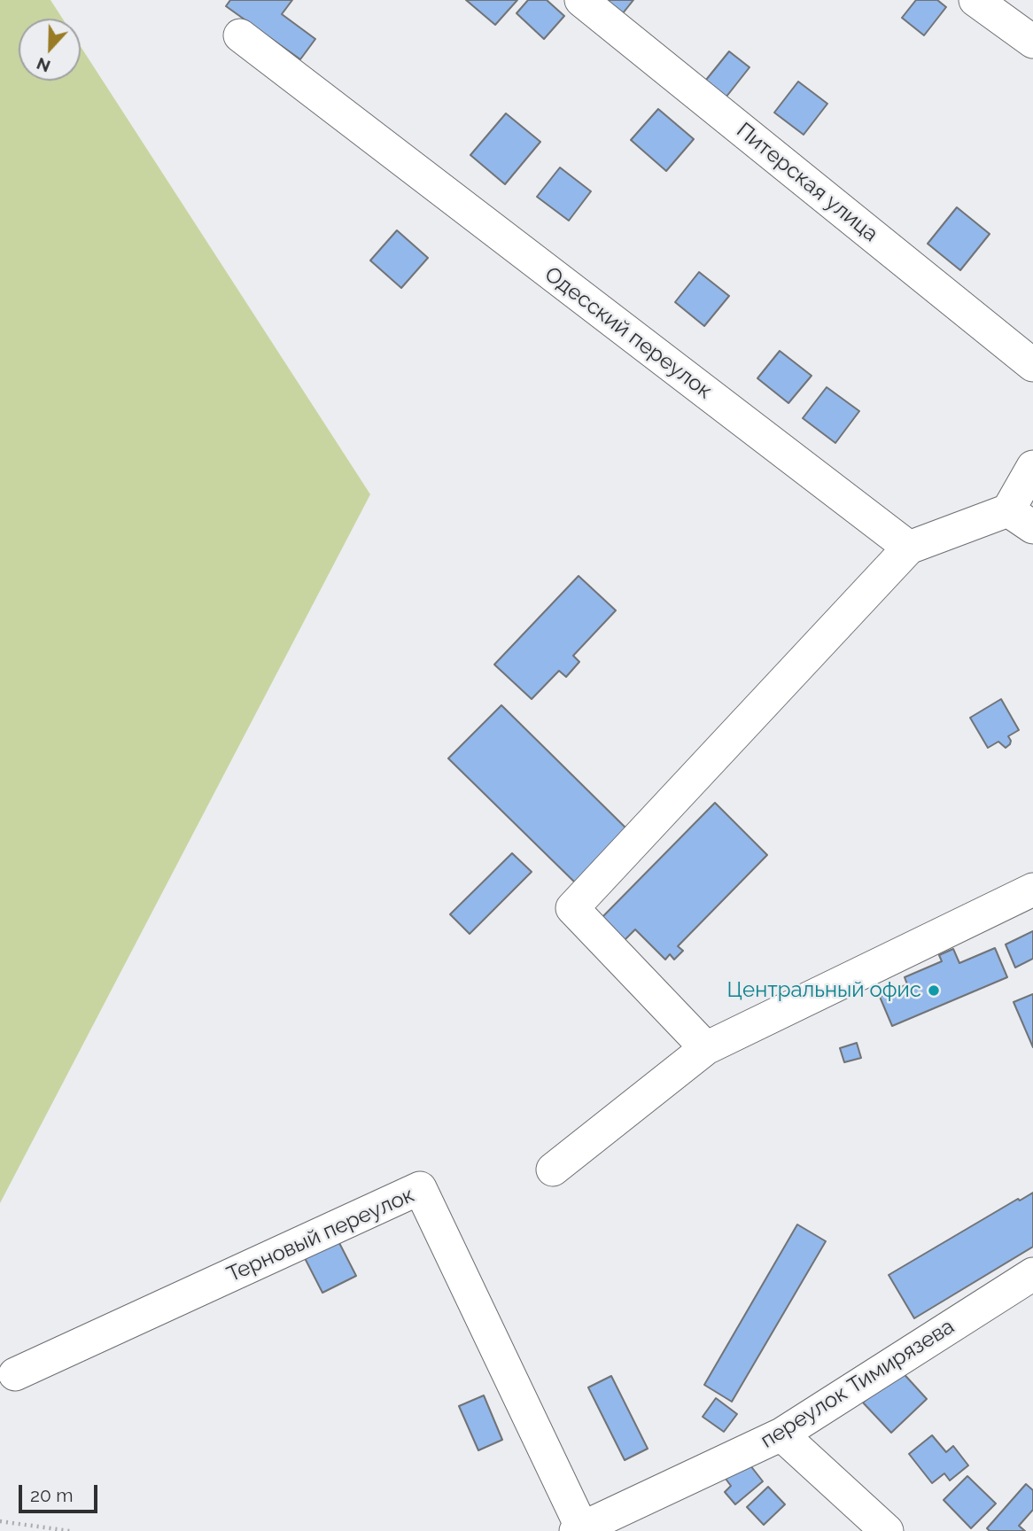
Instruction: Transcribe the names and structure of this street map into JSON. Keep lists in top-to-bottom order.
{
  "streets": {
    "street": [
      "Питерская улица",
      "Одесский переулок",
      "Терновый переулок",
      "переулок Тимирязева"
    ]
  },
  "crossings": [
    ["Терновый переулок", "переулок Тимирязева"]
  ],
  "places": ["Центральный офис"],
  "scale_bar": "20 m",
  "north": "bottom"
}
